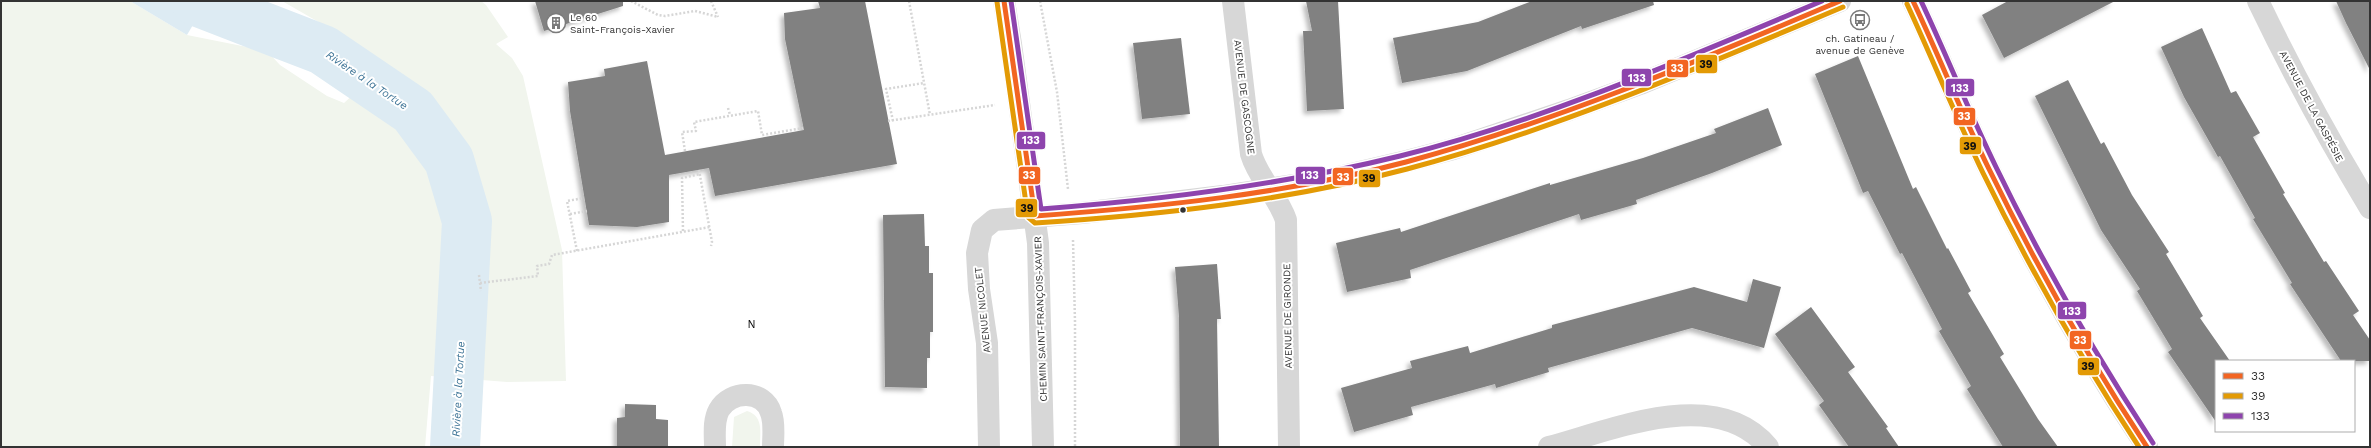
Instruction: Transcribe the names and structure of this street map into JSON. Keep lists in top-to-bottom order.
{
  "streets": {
    "street": [
      "AVENUE DE GASCOGNE",
      "AVENUE DE LA GASPÉSIE",
      "AVENUE NICOLET",
      "AVENUE DE GIRONDE",
      "CHEMIN SAINT-FRANÇOIS-XAVIER"
    ]
  },
  "crossings": [
    ["AVENUE DE GASCOGNE", "AVENUE NICOLET"],
    ["AVENUE DE GASCOGNE", "AVENUE DE GIRONDE"],
    ["AVENUE NICOLET", "AVENUE DE GIRONDE"],
    ["AVENUE NICOLET", "CHEMIN SAINT-FRANÇOIS-XAVIER"]
  ],
  "districts": ["N"],
  "water": ["Rivière à la Tortue"],
  "places": {
    "bus stop": ["ch. Gatineau / avenue de Genève"],
    "building": ["Le 60 Saint-François-Xavier"]
  },
  "lines": ["transit line 33", "transit line 133", "transit line 39"],
  "legend": ["33", "39", "133"]
}
